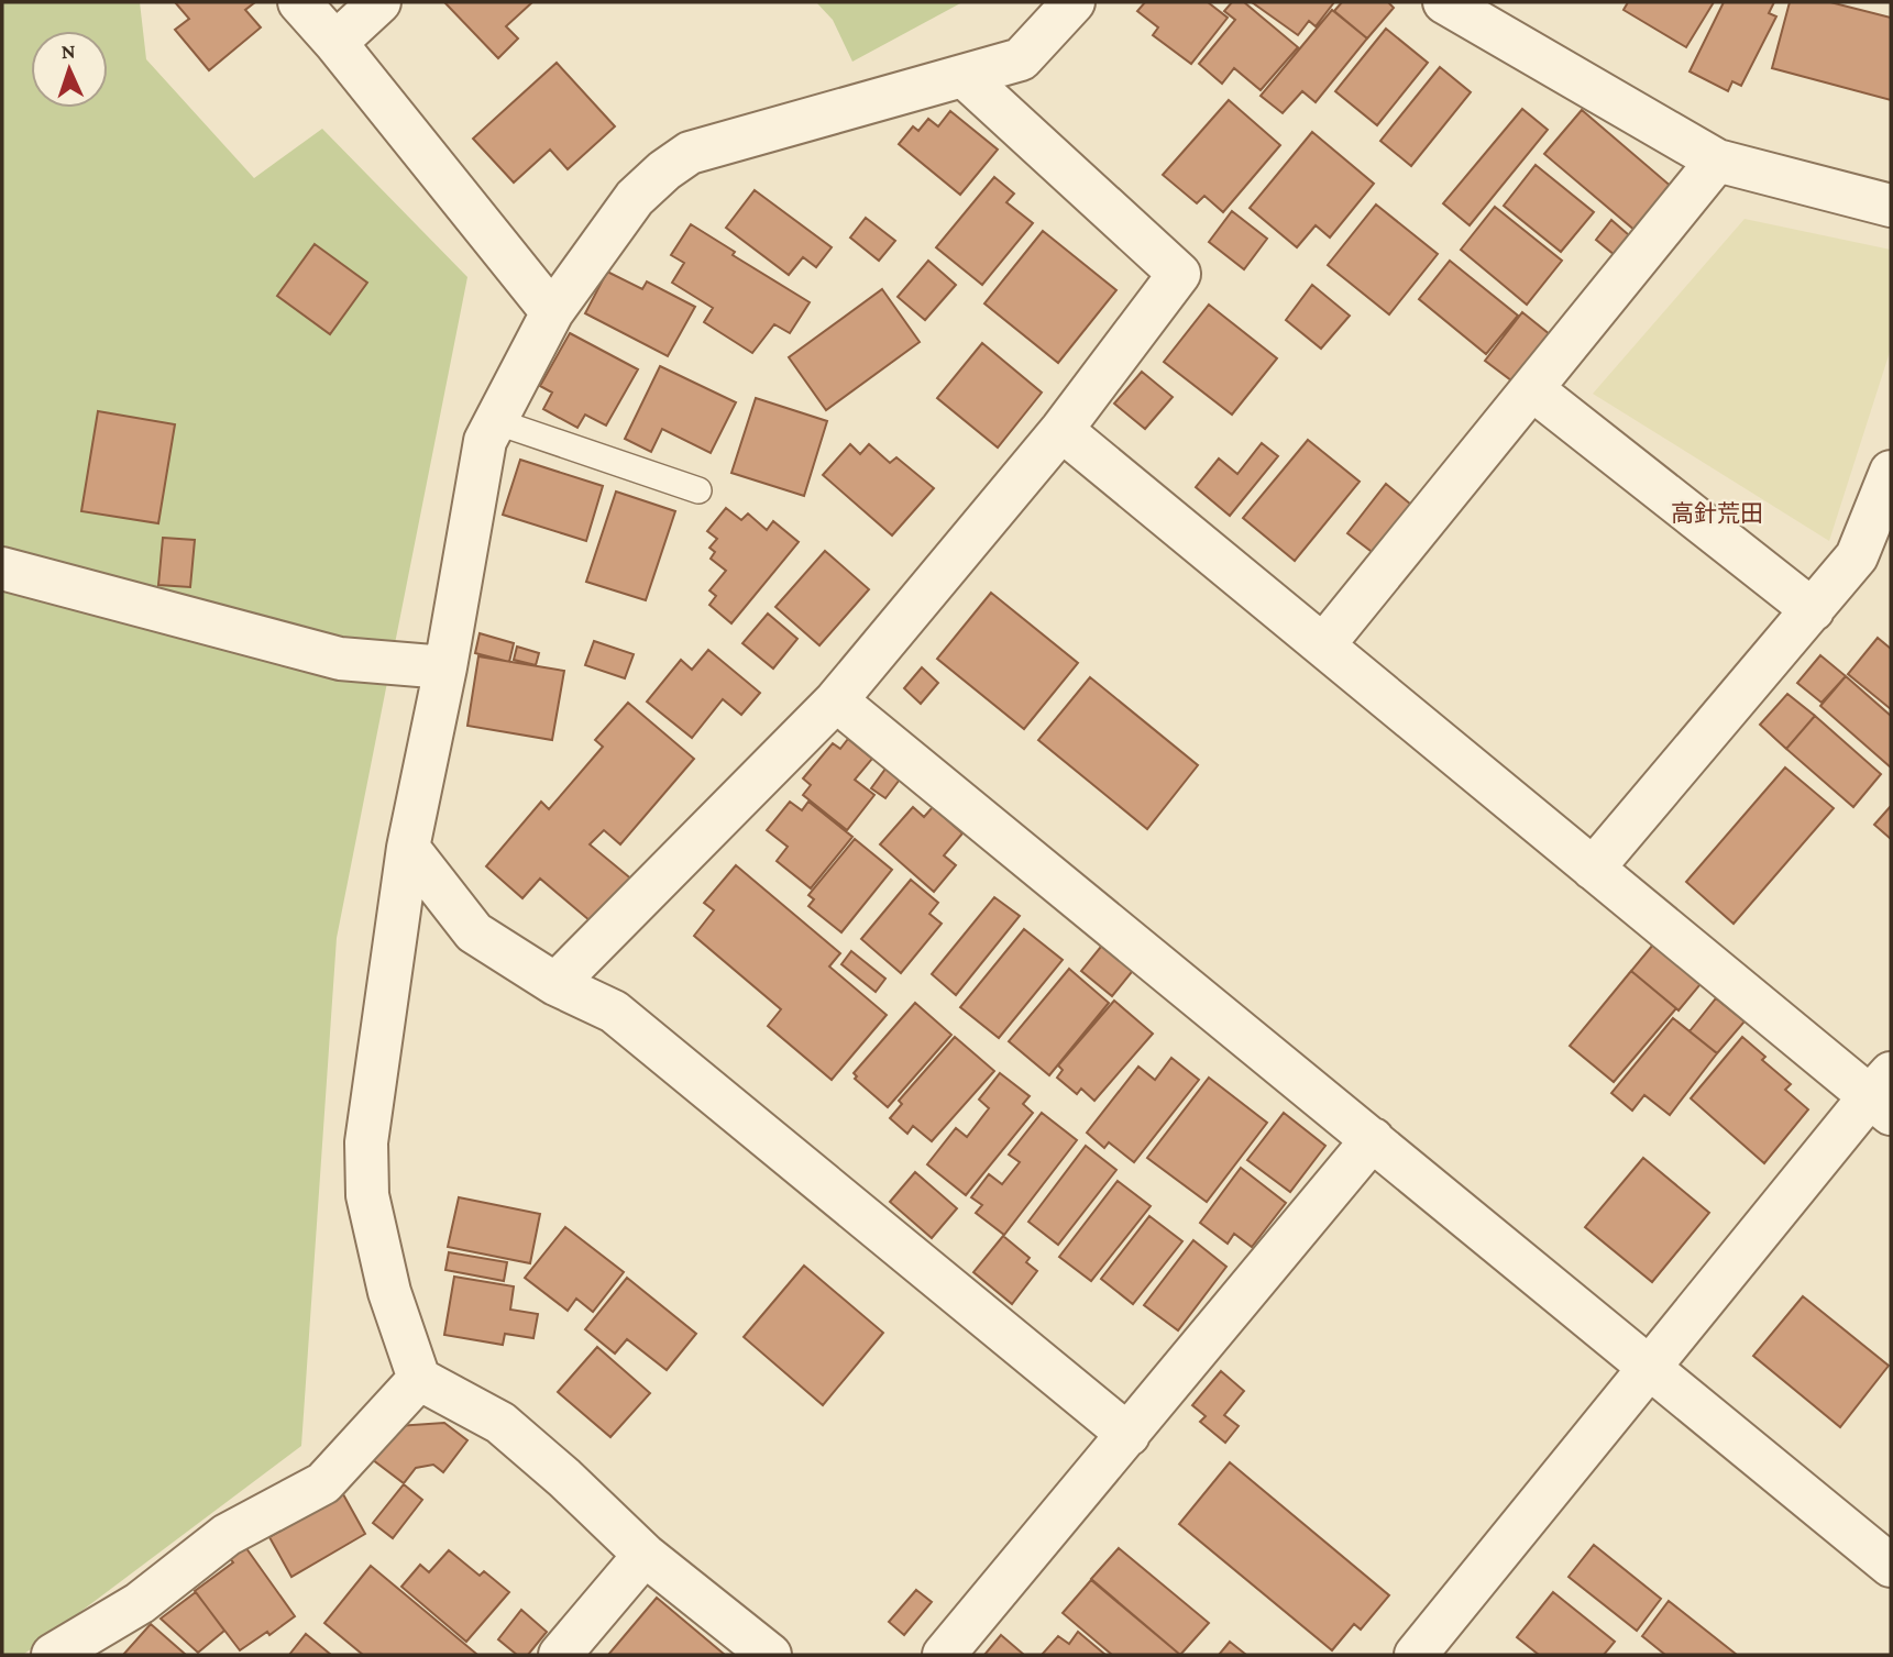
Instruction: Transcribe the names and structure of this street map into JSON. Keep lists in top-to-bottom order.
{
  "districts": ["高針荒田"],
  "north": "top"
}
